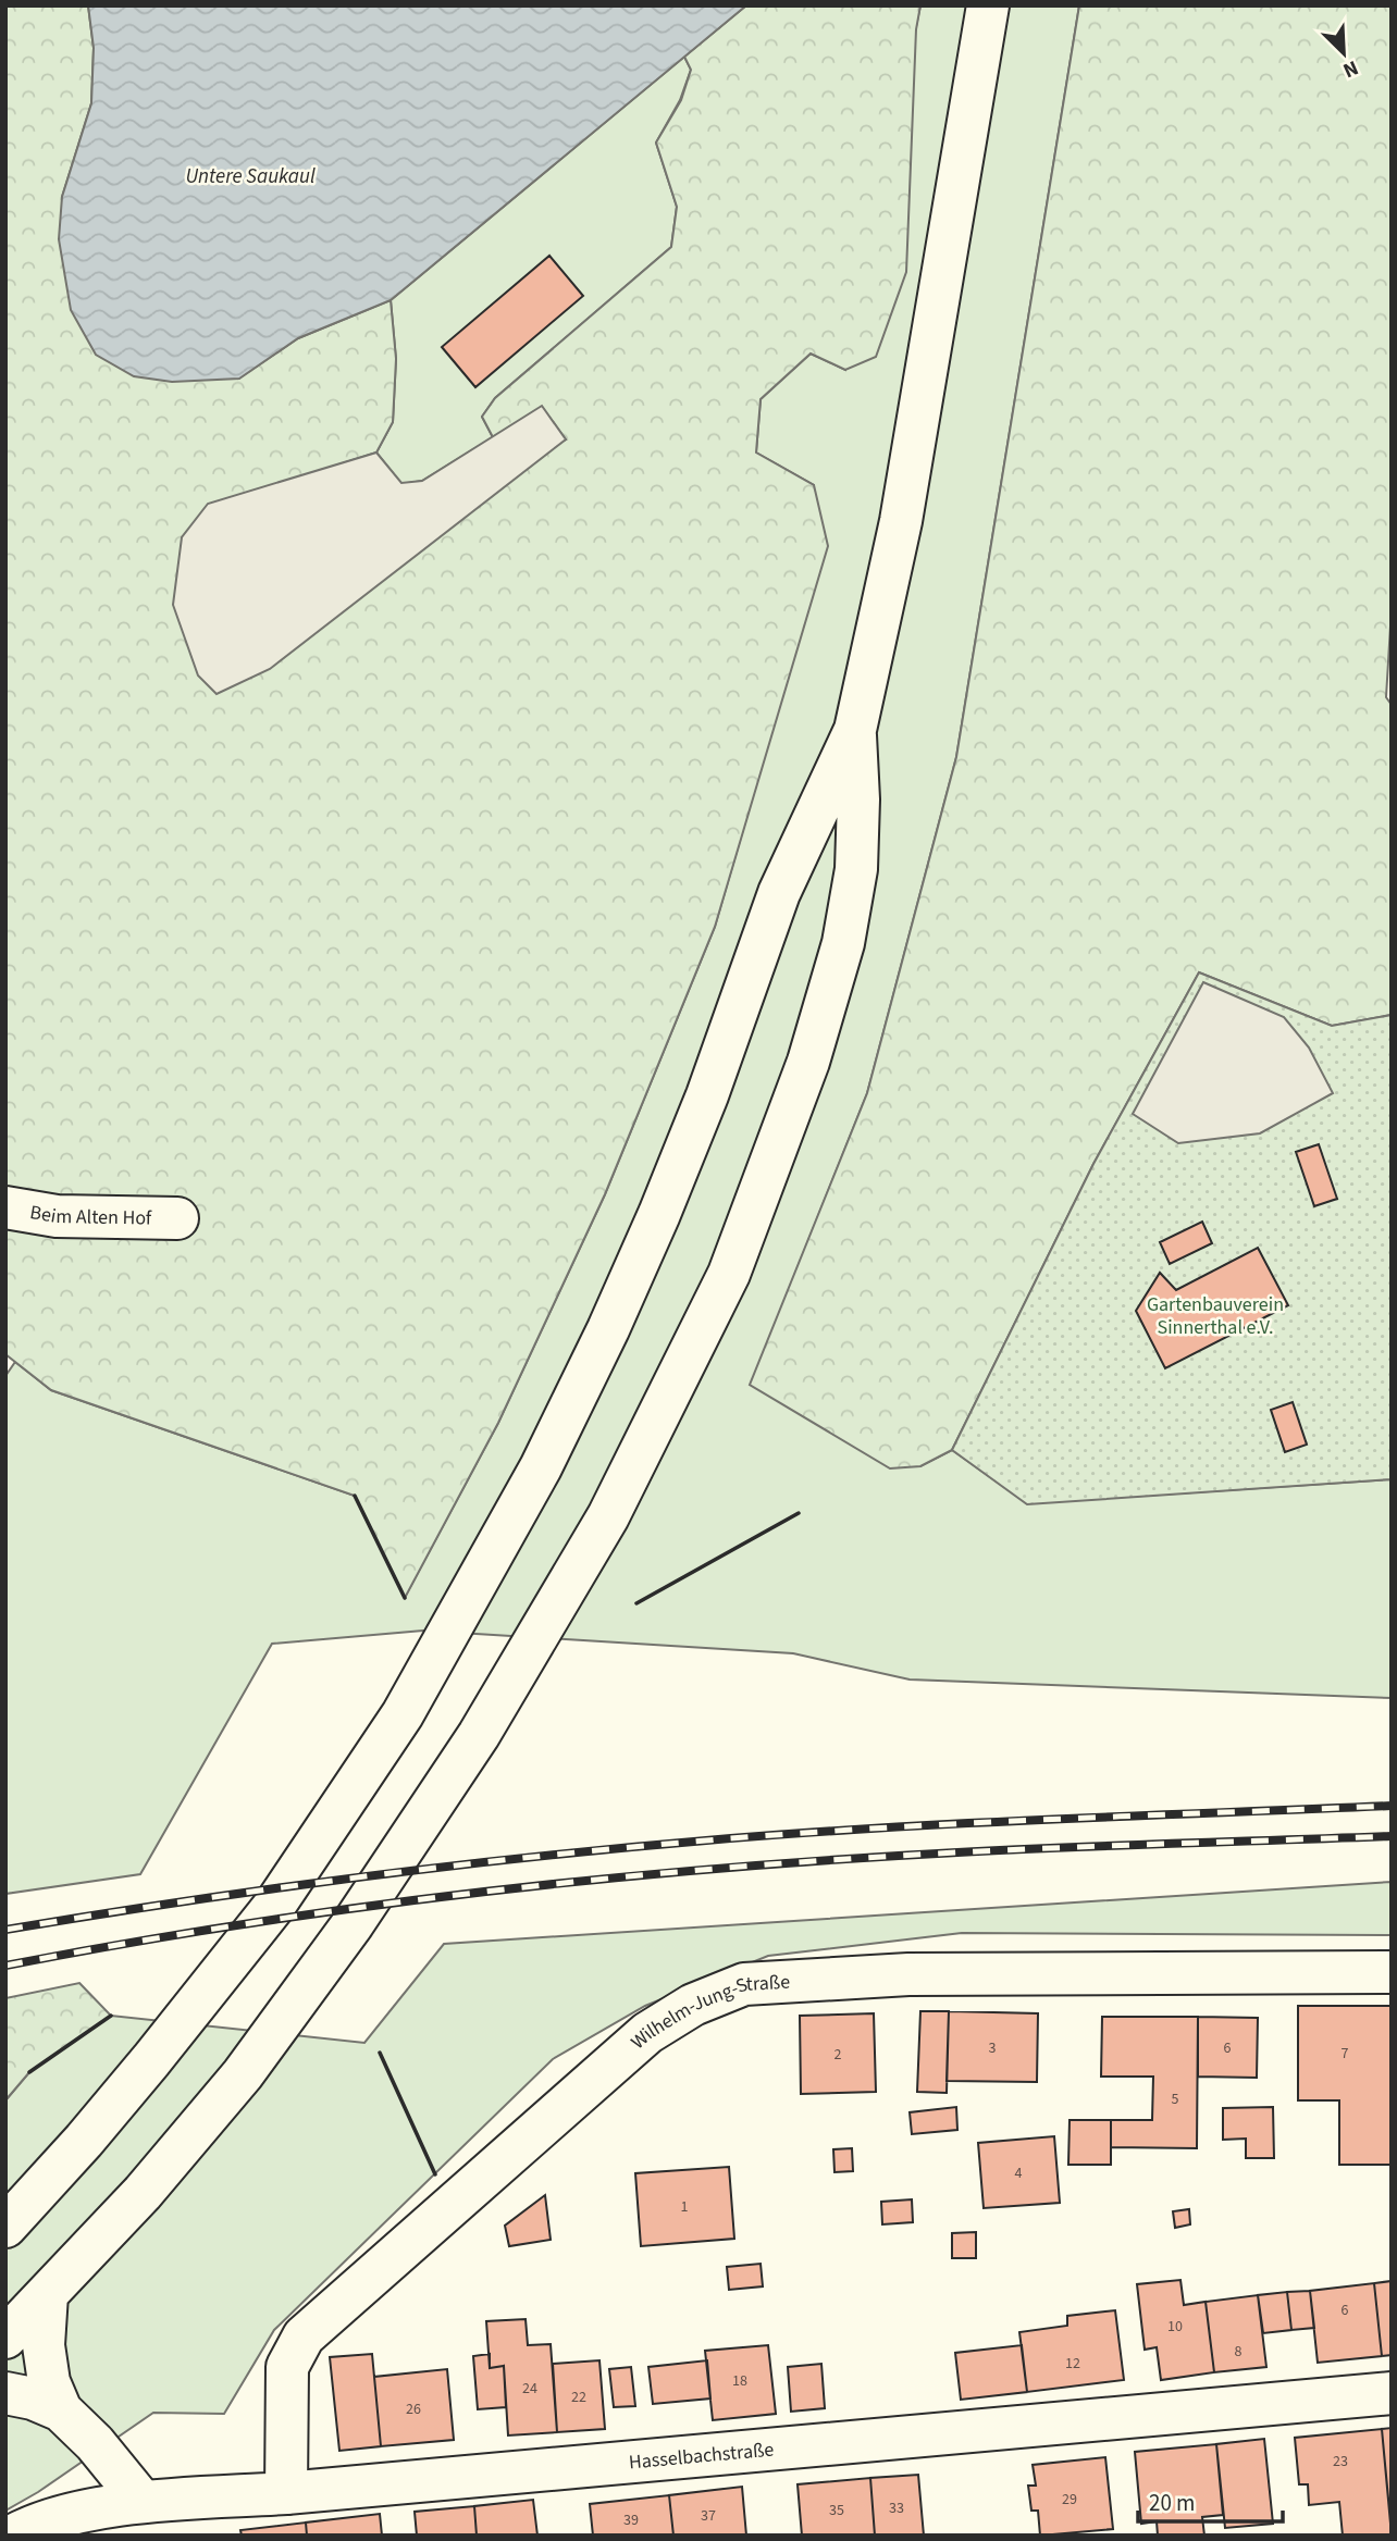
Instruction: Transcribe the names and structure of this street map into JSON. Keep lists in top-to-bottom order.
{
  "streets": {
    "main road": ["Beim Alten Hof", "Wilhelm-Jung-Straße", "Hasselbachstraße"]
  },
  "crossings": [
    ["Wilhelm-Jung-Straße", "Hasselbachstraße"]
  ],
  "water": ["Untere Saukaul"],
  "parks": ["Gartenbauverein Sinnerthal e.V."],
  "house_numbers": [
    "3",
    "6",
    "7",
    "2",
    "5",
    "4",
    "1",
    "6",
    "10",
    "8",
    "12",
    "18",
    "24",
    "22",
    "26",
    "23",
    "29",
    "33",
    "35",
    "37",
    "39"
  ],
  "scale_bar": "20 m",
  "north": "bottom right"
}
